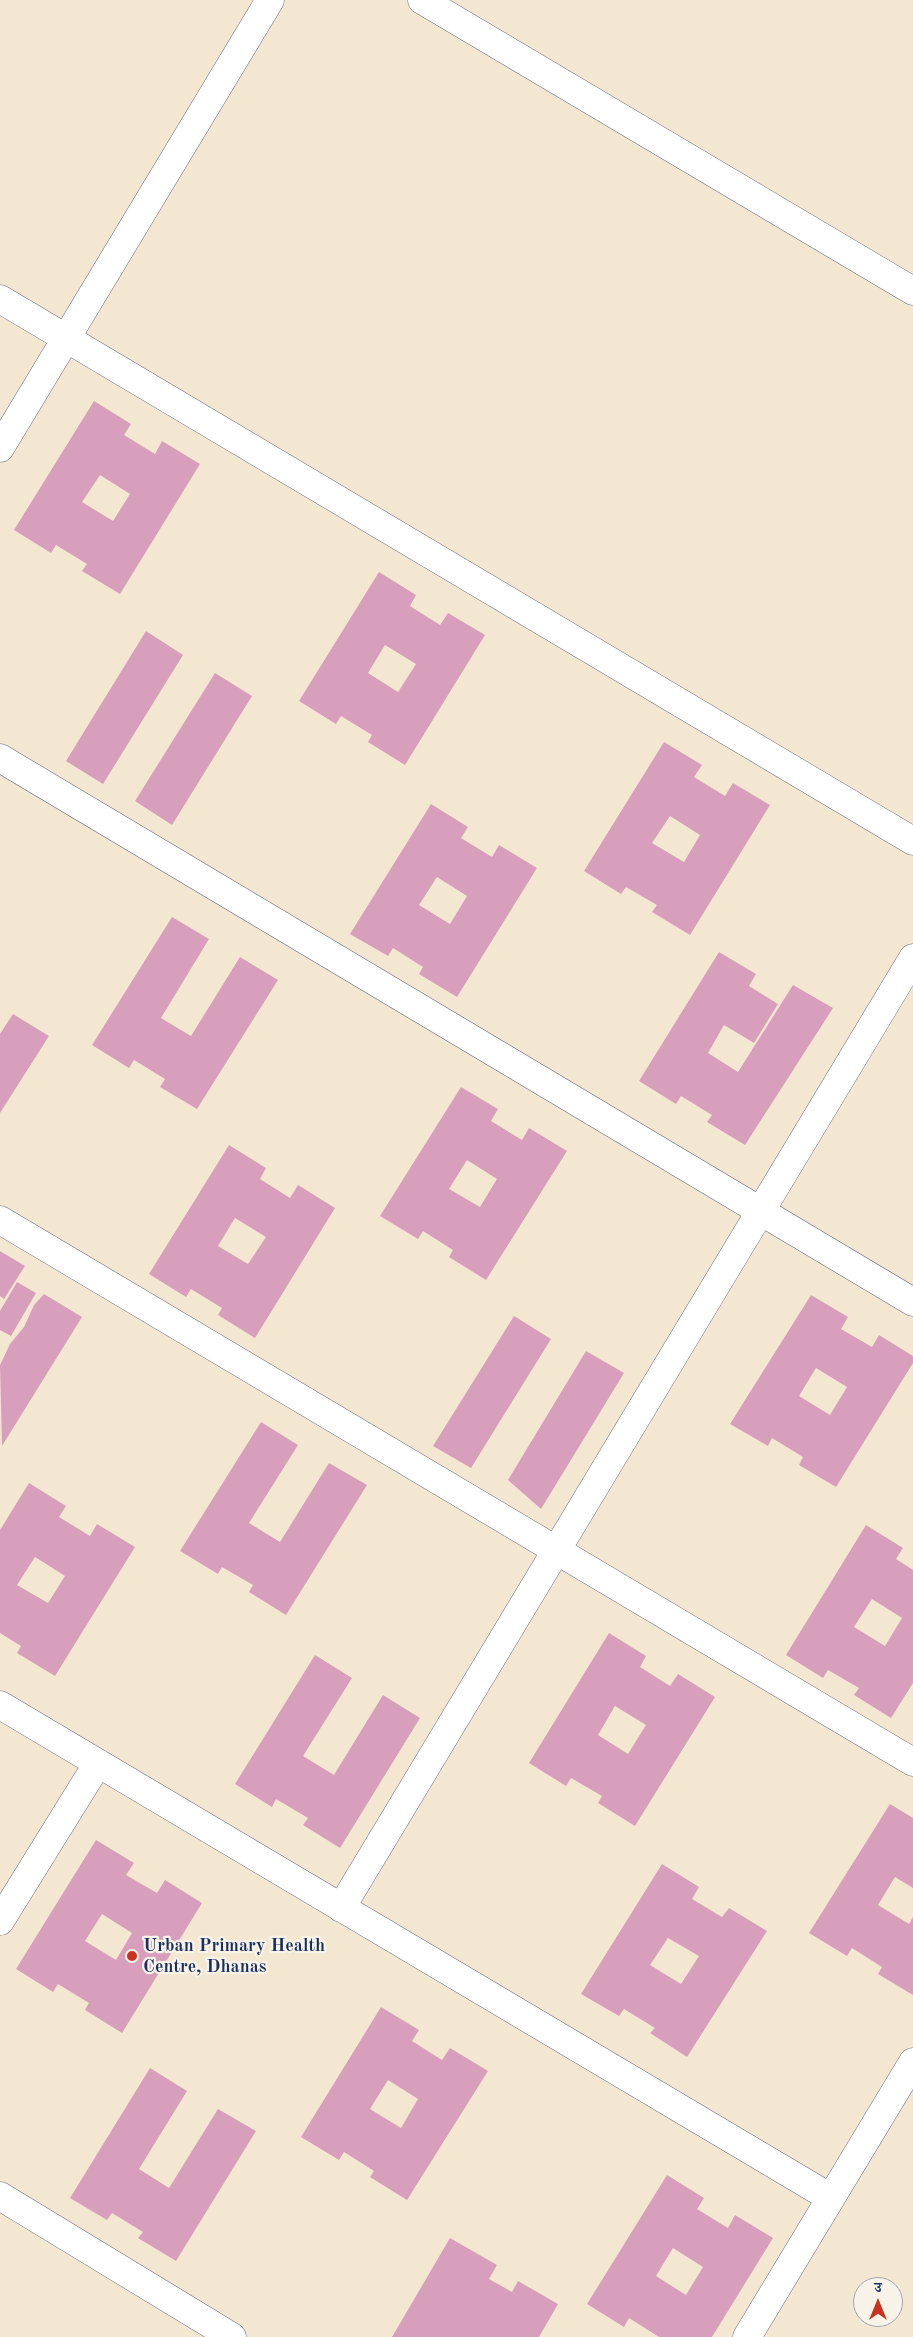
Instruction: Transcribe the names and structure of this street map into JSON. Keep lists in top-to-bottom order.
{
  "places": ["Urban Primary Health Centre, Dhanas"],
  "north": "top"
}
